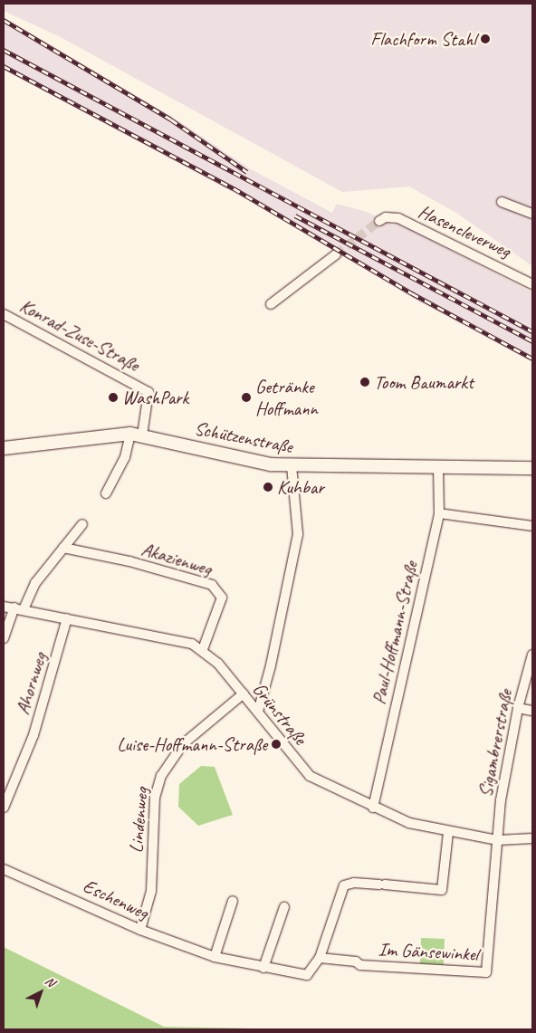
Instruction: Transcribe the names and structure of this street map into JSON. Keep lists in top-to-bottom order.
{
  "streets": {
    "main road": ["Schützenstraße"],
    "street": [
      "Hasencleverweg",
      "Konrad-Zuse-Straße",
      "Akazienweg",
      "Paul-Hoffmann-Straße",
      "Ahornweg",
      "Grünstraße",
      "Sigambrerstraße",
      "Lindenweg",
      "Eschenweg",
      "Im Gänsewinkel"
    ]
  },
  "crossings": [
    ["Konrad-Zuse-Straße", "Schützenstraße"],
    ["Schützenstraße", "Paul-Hoffmann-Straße"],
    ["Akazienweg", "Grünstraße"],
    ["Paul-Hoffmann-Straße", "Grünstraße"],
    ["Ahornweg", "Grünstraße"],
    ["Grünstraße", "Sigambrerstraße"],
    ["Grünstraße", "Lindenweg"],
    ["Grünstraße", "Eschenweg"],
    ["Grünstraße", "Im Gänsewinkel"],
    ["Sigambrerstraße", "Im Gänsewinkel"],
    ["Lindenweg", "Eschenweg"],
    ["Eschenweg", "Im Gänsewinkel"]
  ],
  "places": [
    "Flachform Stahl",
    "Toom Baumarkt",
    "WashPark",
    "Getränke Hoffmann",
    "Kuhbar",
    "Luise-Hoffmann-Straße"
  ],
  "north": "top right"
}
